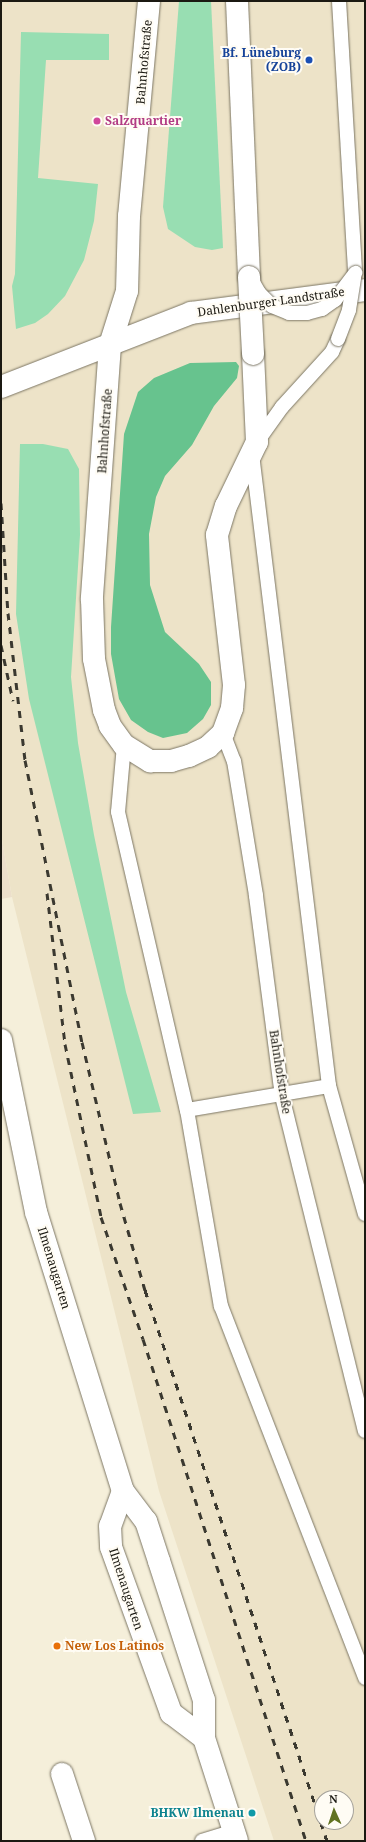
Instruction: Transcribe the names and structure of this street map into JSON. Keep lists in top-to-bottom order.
{
  "streets": {
    "street": ["Bahnhofstraße", "Dahlenburger Landstraße", "Ilmenaugarten"]
  },
  "crossings": [
    ["Bahnhofstraße", "Dahlenburger Landstraße"]
  ],
  "places": [
    "Bf. Lüneburg (ZOB)",
    "Salzquartier",
    "New Los Latinos",
    "BHKW Ilmenau"
  ],
  "north": "top"
}
